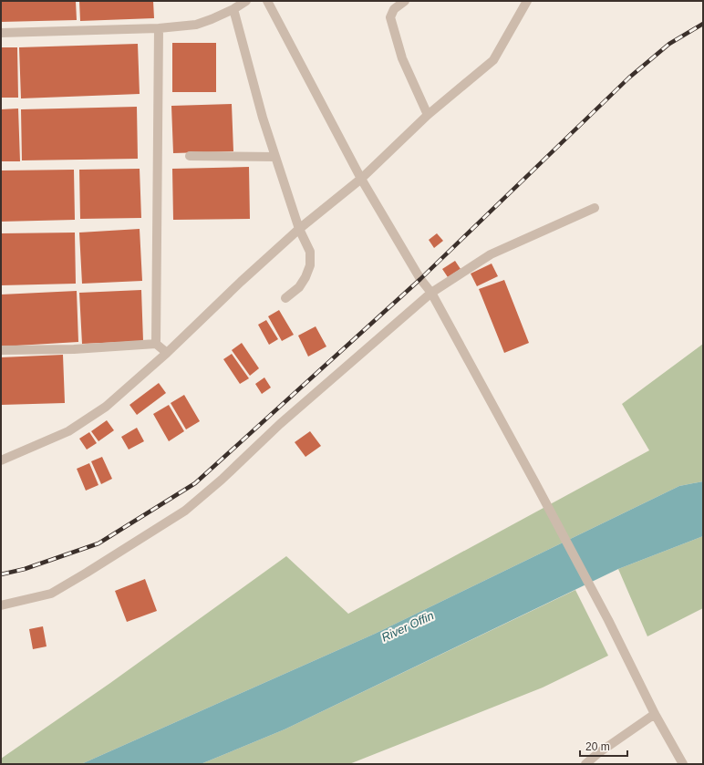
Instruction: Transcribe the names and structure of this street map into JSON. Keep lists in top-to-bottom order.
{
  "water": ["River Offin"],
  "scale_bar": "20 m"
}
